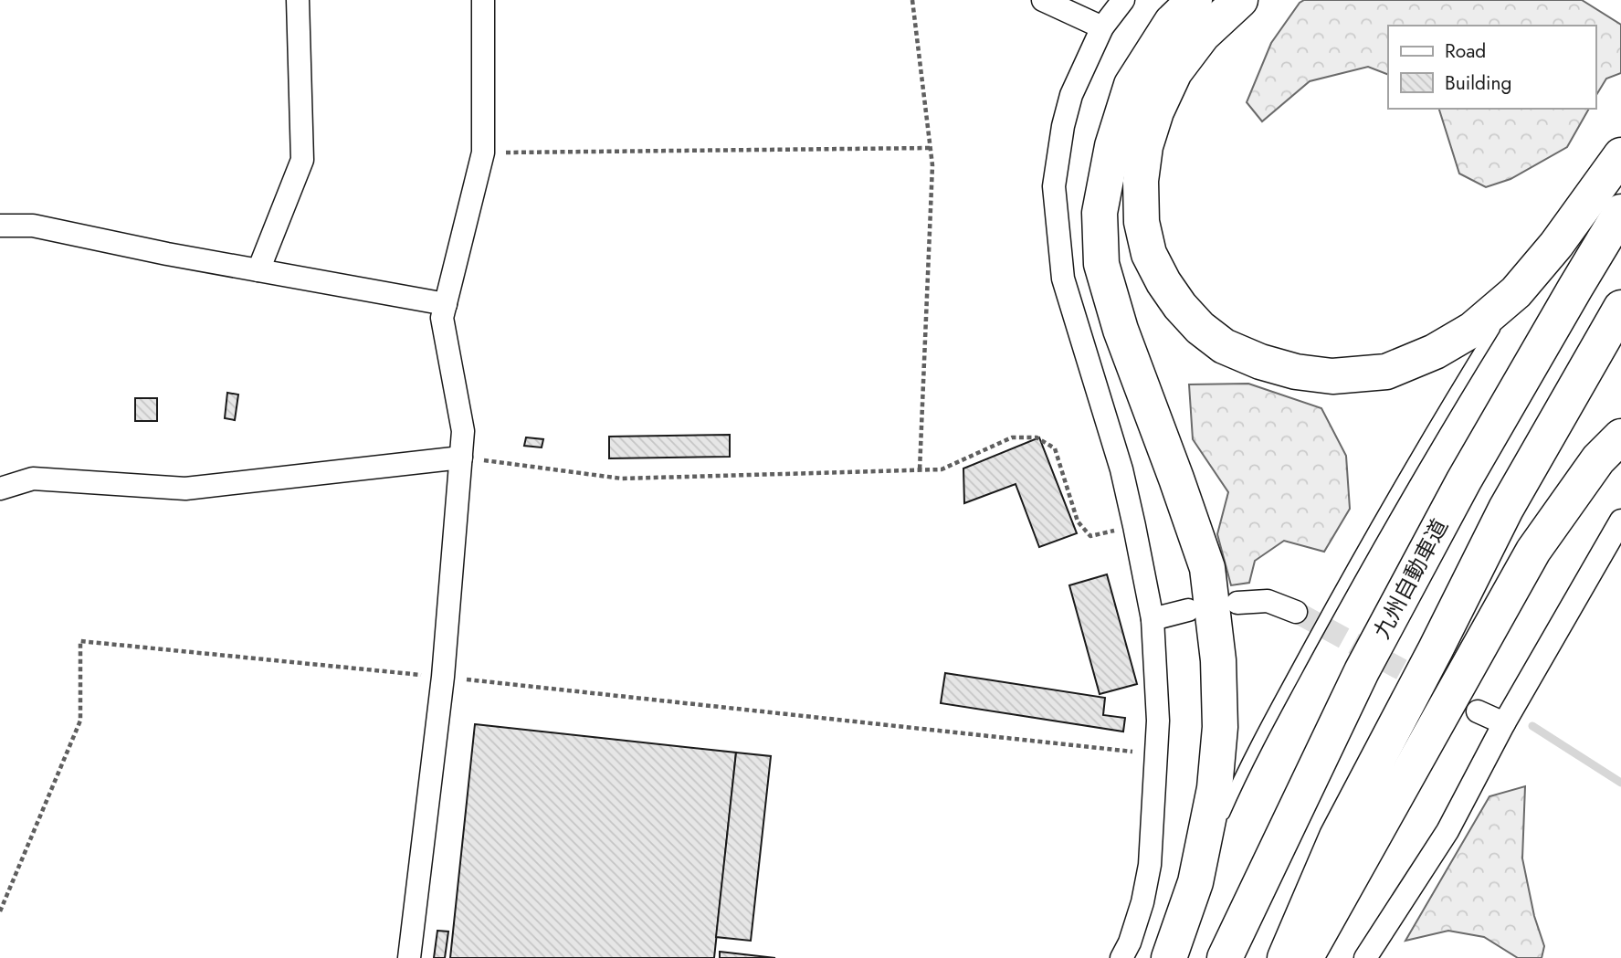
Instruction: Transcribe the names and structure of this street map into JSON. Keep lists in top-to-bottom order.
{
  "streets": {
    "highway": ["九州自動車道"]
  },
  "legend": ["Road", "Building"]
}
